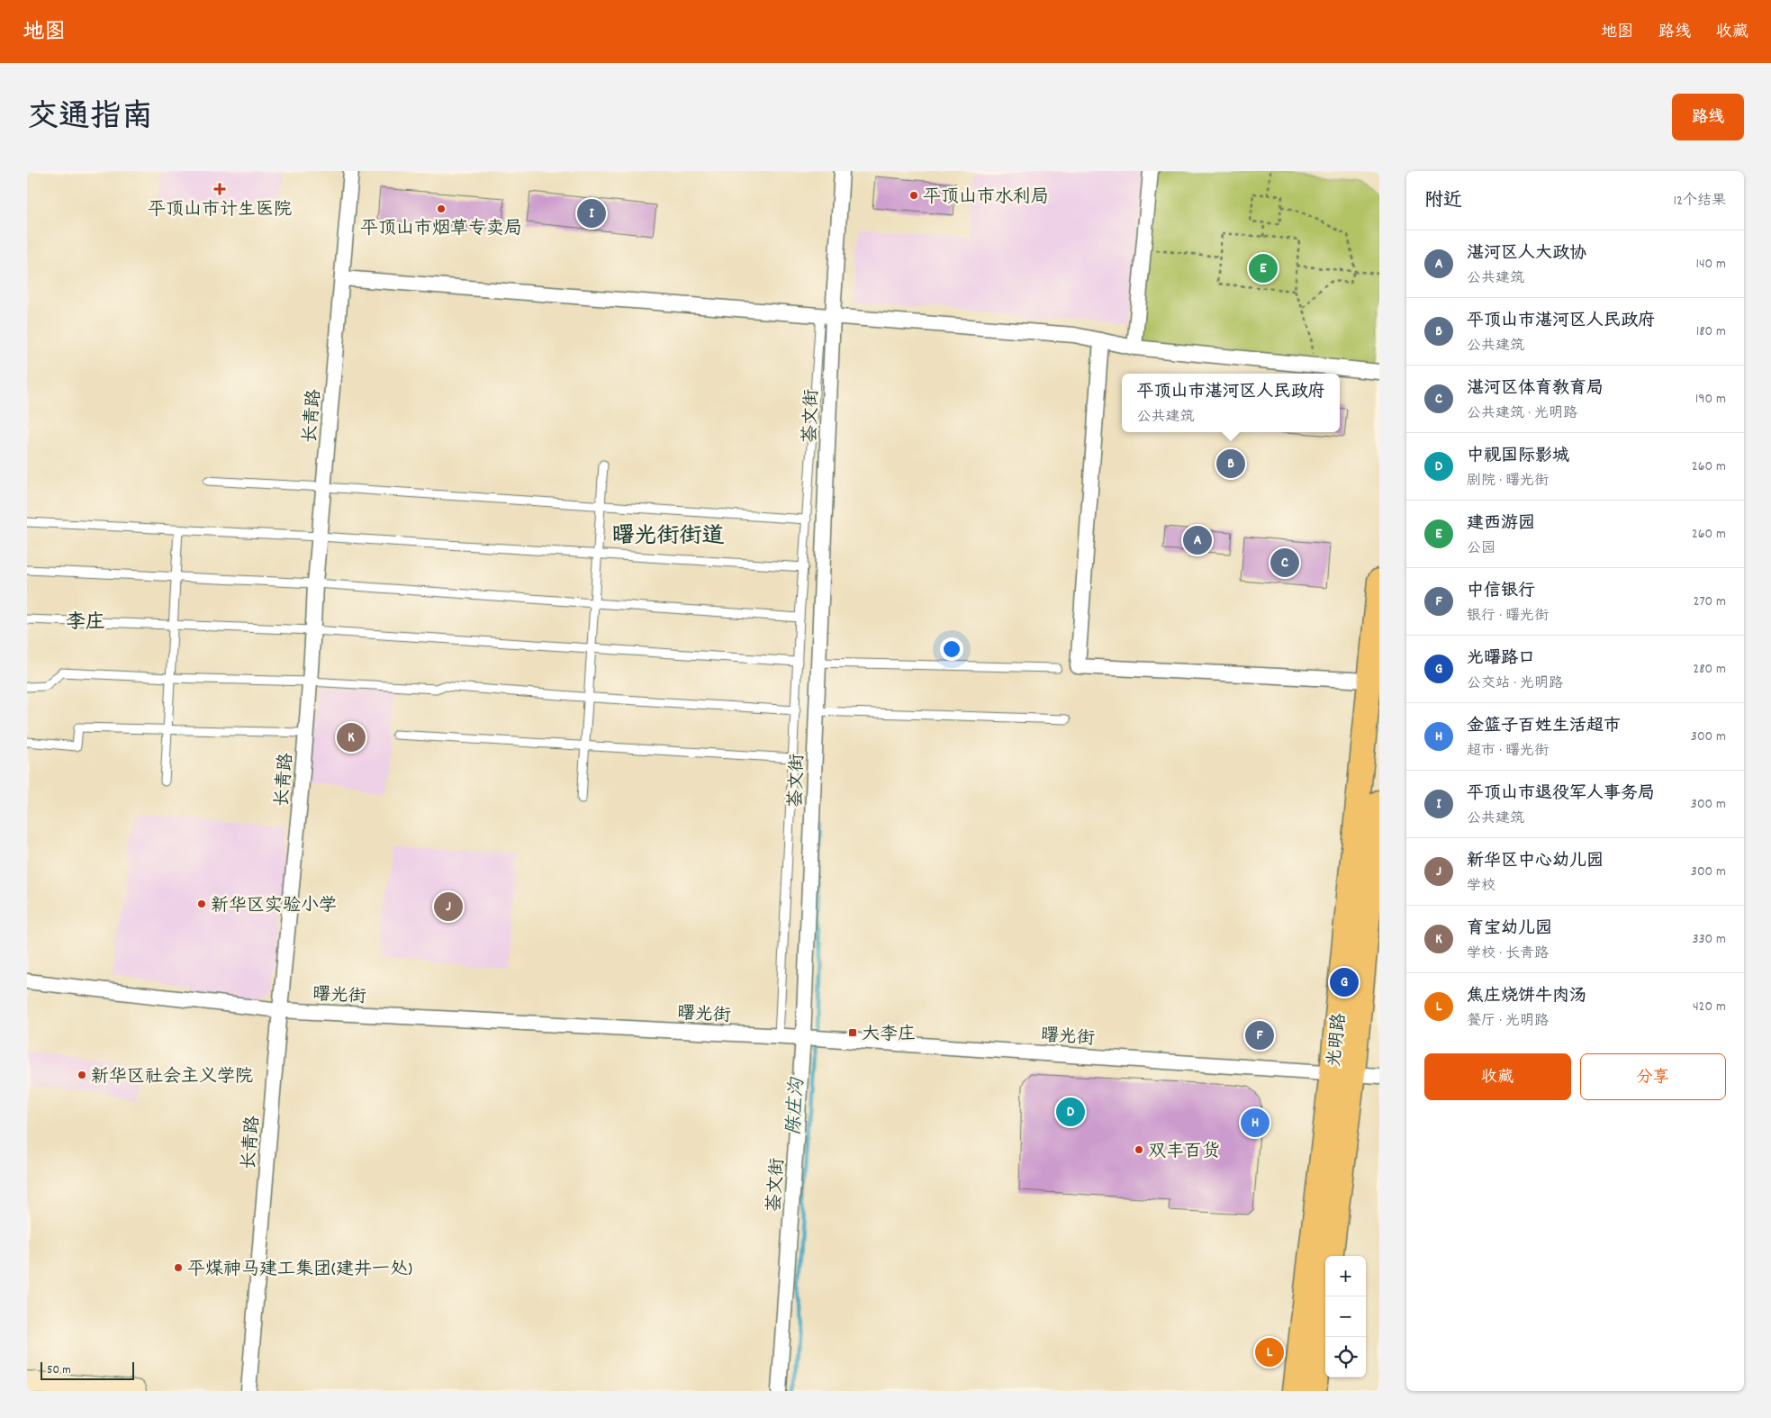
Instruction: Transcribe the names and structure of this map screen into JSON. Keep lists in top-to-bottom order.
{
  "streets": {
    "main road": ["光明路"],
    "street": ["长青路", "荟文街", "曙光街"]
  },
  "crossings": [
    ["长青路", "曙光街"],
    ["荟文街", "曙光街"],
    ["曙光街", "光明路"]
  ],
  "districts": ["曙光街街道", "李庄"],
  "water": ["陈庄沟"],
  "places": {
    "health": ["平顶山市计生医院"],
    "other": [
      "平顶山市水利局",
      "平顶山市烟草专卖局",
      "新华区实验小学",
      "新华区社会主义学院",
      "双丰百货",
      "平煤神马建工集团(建井一处)"
    ],
    "transit": ["大李庄"]
  },
  "scale_bar": "50 m",
  "page": {
    "header": "地图",
    "nav": ["地图", "路线", "收藏"],
    "title": "交通指南",
    "buttons": [
      "路线",
      ["收藏", "分享"]
    ],
    "heading": ["附近", "12个结果"],
    "pins": [
      "I",
      "E",
      "B",
      "A",
      "C",
      "K",
      "J",
      "G",
      "F",
      "D",
      "H",
      "L"
    ],
    "list": [
      {
        "mark": "A",
        "name": "湛河区人大政协",
        "note": "公共建筑",
        "value": "140 m"
      },
      {
        "mark": "B",
        "name": "平顶山市湛河区人民政府",
        "note": "公共建筑",
        "value": "180 m"
      },
      {
        "mark": "C",
        "name": "湛河区体育教育局",
        "note": "公共建筑 · 光明路",
        "value": "190 m"
      },
      {
        "mark": "D",
        "name": "中视国际影城",
        "note": "剧院 · 曙光街",
        "value": "260 m"
      },
      {
        "mark": "E",
        "name": "建西游园",
        "note": "公园",
        "value": "260 m"
      },
      {
        "mark": "F",
        "name": "中信银行",
        "note": "银行 · 曙光街",
        "value": "270 m"
      },
      {
        "mark": "G",
        "name": "光曙路口",
        "note": "公交站 · 光明路",
        "value": "280 m"
      },
      {
        "mark": "H",
        "name": "金篮子百姓生活超市",
        "note": "超市 · 曙光街",
        "value": "300 m"
      },
      {
        "mark": "I",
        "name": "平顶山市退役军人事务局",
        "note": "公共建筑",
        "value": "300 m"
      },
      {
        "mark": "J",
        "name": "新华区中心幼儿园",
        "note": "学校",
        "value": "300 m"
      },
      {
        "mark": "K",
        "name": "育宝幼儿园",
        "note": "学校 · 长青路",
        "value": "330 m"
      },
      {
        "mark": "L",
        "name": "焦庄烧饼牛肉汤",
        "note": "餐厅 · 光明路",
        "value": "420 m"
      }
    ],
    "popup": ["平顶山市湛河区人民政府", "公共建筑"],
    "map_buttons": ["+", "−"],
    "scale": "50 m"
  }
}
